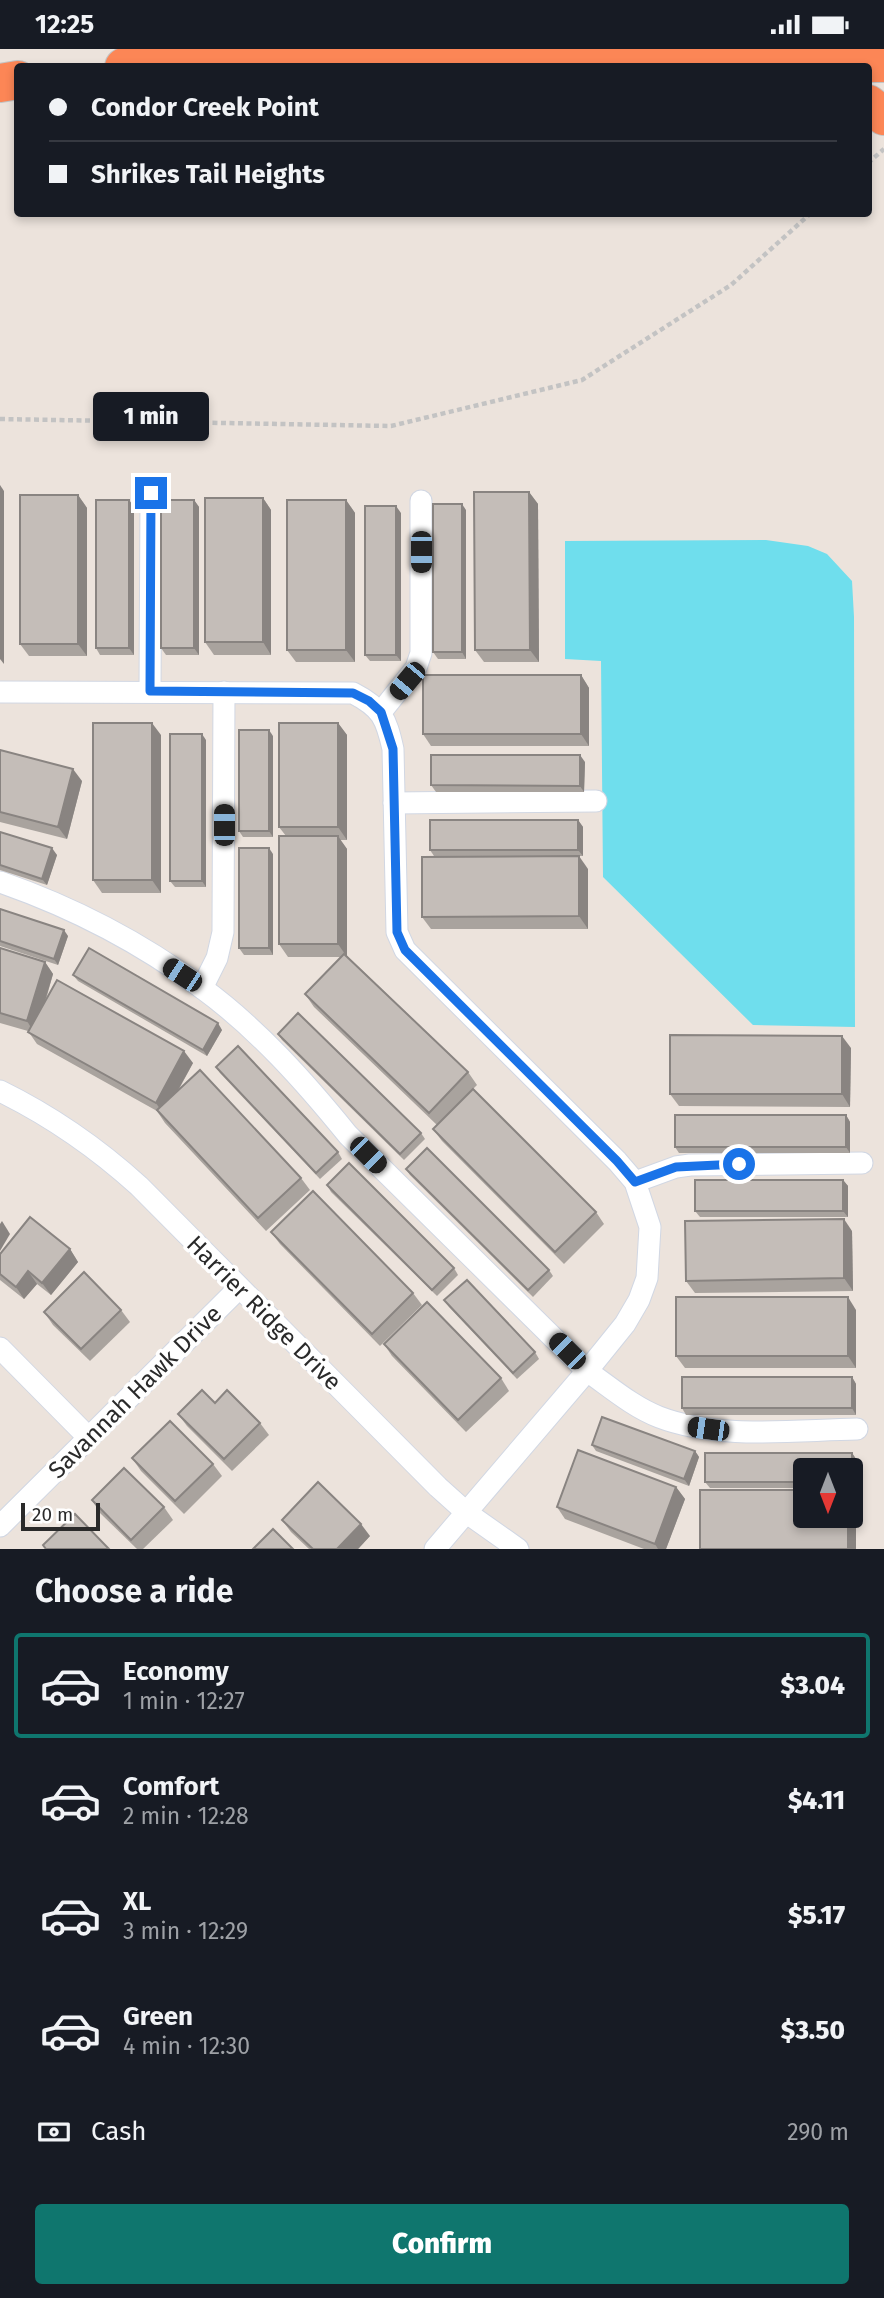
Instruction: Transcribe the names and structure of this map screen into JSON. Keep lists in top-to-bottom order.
{
  "streets": {
    "street": ["Harrier Ridge Drive", "Savannah Hawk Drive"]
  },
  "crossings": [
    ["Harrier Ridge Drive", "Savannah Hawk Drive"]
  ],
  "scale_bar": "20 m",
  "north": "bottom",
  "page": {
    "status": "12:25",
    "banner": ["Condor Creek Point", "Shrikes Tail Heights"],
    "bubble": "1 min",
    "scale": "20 m",
    "heading": "Choose a ride",
    "list": [
      {
        "name": "Economy",
        "note": "1 min · 12:27",
        "value": "$3.04"
      },
      {
        "name": "Comfort",
        "note": "2 min · 12:28",
        "value": "$4.11"
      },
      {
        "name": "XL",
        "note": "3 min · 12:29",
        "value": "$5.17"
      },
      {
        "name": "Green",
        "note": "4 min · 12:30",
        "value": "$3.50"
      }
    ],
    "pay": ["Cash", "290 m"],
    "buttons": "Confirm"
  }
}
